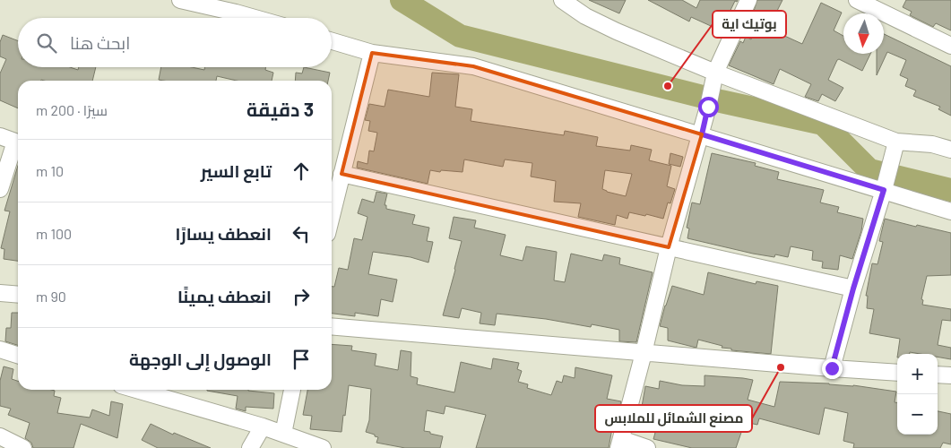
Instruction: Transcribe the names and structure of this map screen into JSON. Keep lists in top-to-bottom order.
{
  "places": ["بوتيك اية", "مصنع الشمائل للملابس"],
  "north": "bottom",
  "page": {
    "search": "ابحث هنا",
    "heading": ["3 دقيقة", "سيرًا · 200 m"],
    "list": [
      ["تابع السير", "10 m"],
      ["انعطف يسارًا", "100 m"],
      ["انعطف يمينًا", "90 m"],
      "الوصول إلى الوجهة"
    ],
    "map_buttons": ["+", "−"]
  }
}
